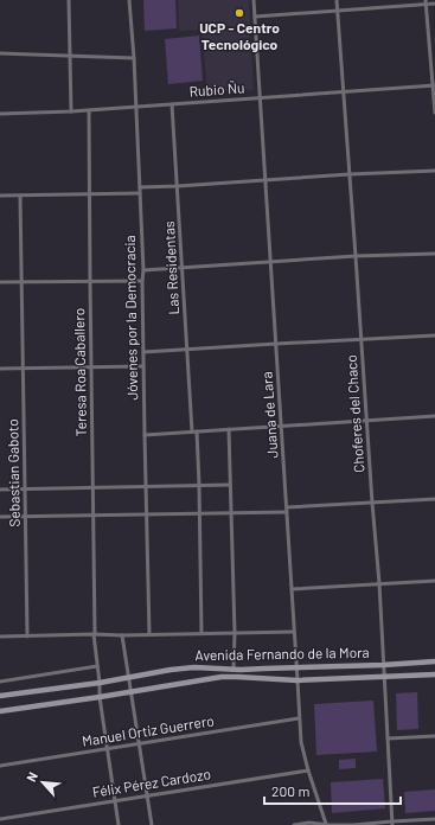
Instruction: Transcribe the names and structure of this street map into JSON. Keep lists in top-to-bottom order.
{
  "streets": {
    "main road": ["Avenida Fernando de la Mora"],
    "street": [
      "Rubio Ñu",
      "Las Residentas",
      "Jóvenes por la Democracia",
      "Teresa Roa Caballero",
      "Choferes del Chaco",
      "Juana de Lara",
      "Sebastian Gaboto",
      "Manuel Ortiz Guerrero",
      "Félix Pérez Cardozo"
    ]
  },
  "crossings": [
    ["Rubio Ñu", "Las Residentas"],
    ["Rubio Ñu", "Jóvenes por la Democracia"],
    ["Rubio Ñu", "Teresa Roa Caballero"],
    ["Rubio Ñu", "Choferes del Chaco"],
    ["Rubio Ñu", "Juana de Lara"],
    ["Teresa Roa Caballero", "Avenida Fernando de la Mora"],
    ["Teresa Roa Caballero", "Manuel Ortiz Guerrero"],
    ["Teresa Roa Caballero", "Félix Pérez Cardozo"],
    ["Choferes del Chaco", "Avenida Fernando de la Mora"],
    ["Juana de Lara", "Avenida Fernando de la Mora"],
    ["Juana de Lara", "Manuel Ortiz Guerrero"],
    ["Juana de Lara", "Félix Pérez Cardozo"]
  ],
  "places": ["UCP - Centro Tecnológico"],
  "scale_bar": "200 m",
  "north": "top left"
}
